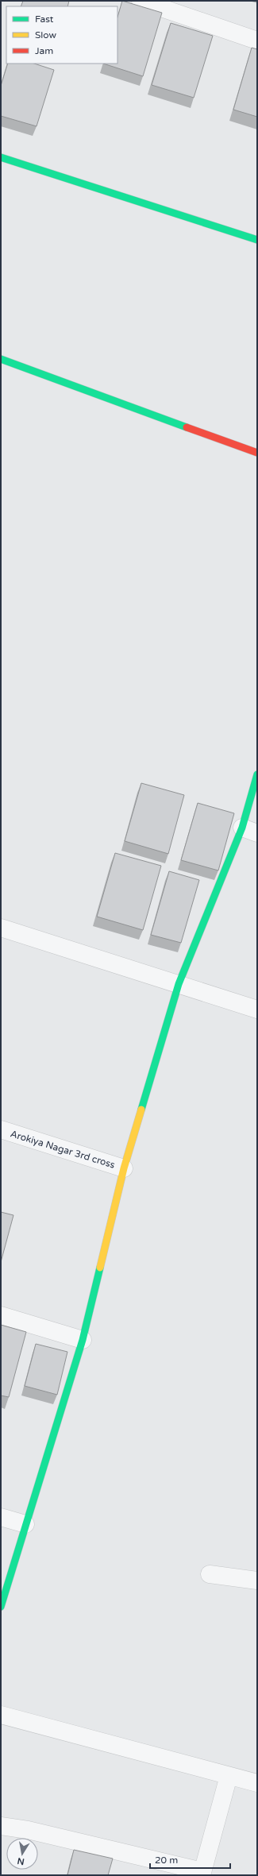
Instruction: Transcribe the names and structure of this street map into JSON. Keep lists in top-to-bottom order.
{
  "streets": {
    "street": ["Arokiya Nagar 3rd cross"]
  },
  "legend": ["Fast", "Slow", "Jam"],
  "scale_bar": "20 m",
  "north": "bottom"
}
